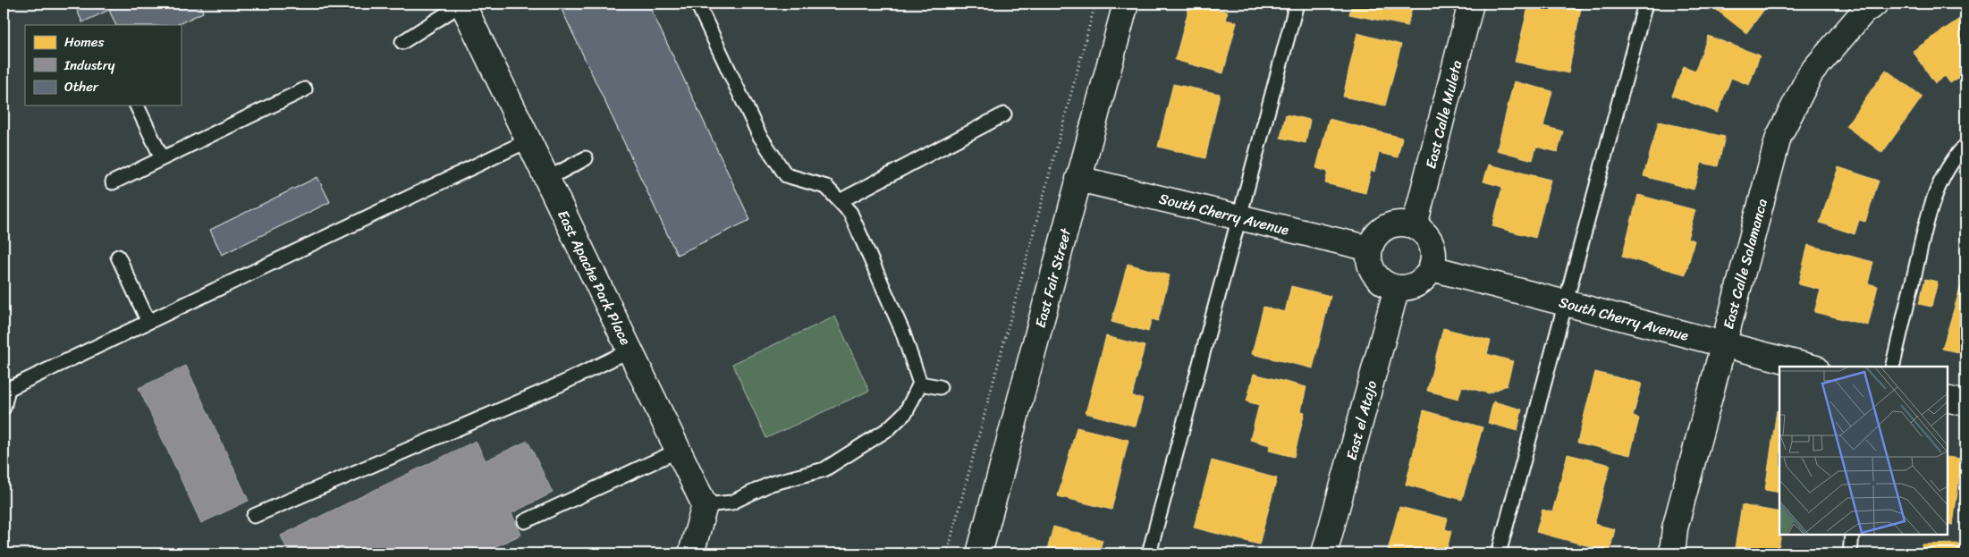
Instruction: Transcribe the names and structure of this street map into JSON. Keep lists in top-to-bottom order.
{
  "streets": {
    "street": [
      "East Calle Muleta",
      "South Cherry Avenue",
      "East Calle Salamanca",
      "East Apache Park Place",
      "East Fair Street",
      "East el Atajo"
    ]
  },
  "crossings": [
    ["East Calle Muleta", "South Cherry Avenue"],
    ["East Calle Muleta", "East el Atajo"],
    ["South Cherry Avenue", "East Calle Salamanca"],
    ["South Cherry Avenue", "East Fair Street"],
    ["South Cherry Avenue", "East el Atajo"]
  ],
  "legend": ["Homes", "Industry", "Other"]
}
